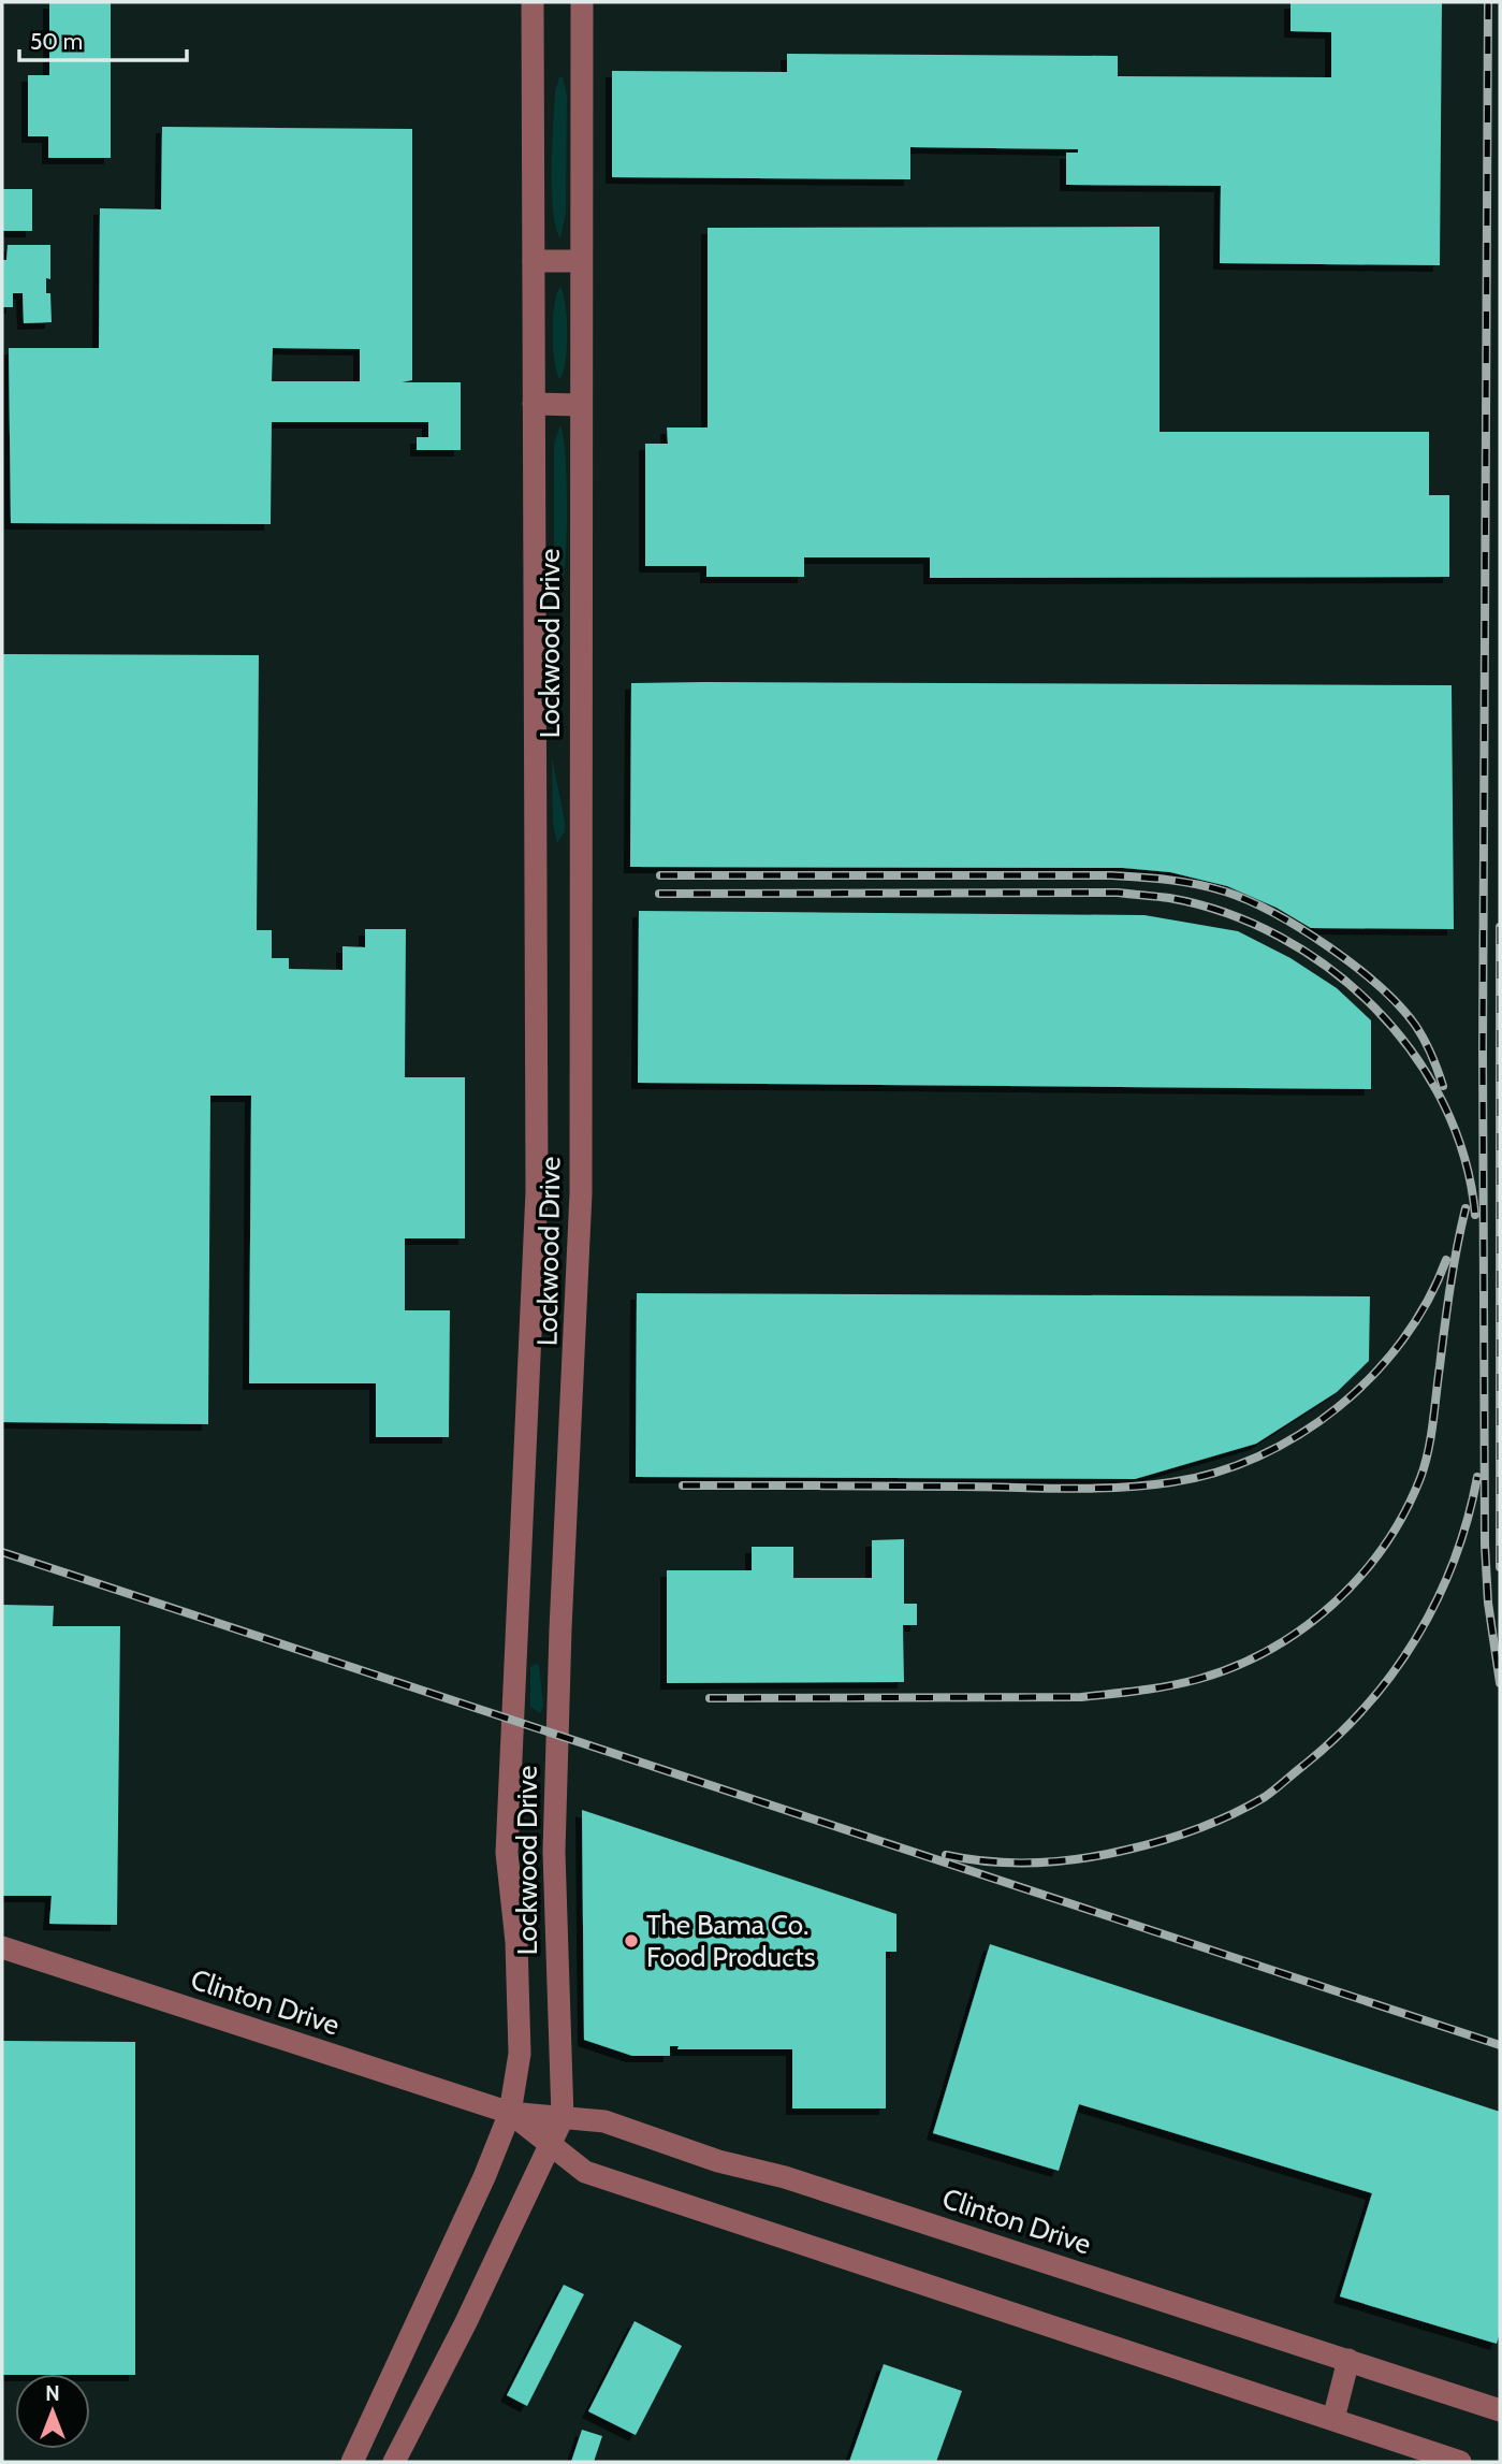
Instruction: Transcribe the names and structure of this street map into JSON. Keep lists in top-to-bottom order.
{
  "streets": {
    "main road": ["Lockwood Drive", "Clinton Drive"]
  },
  "crossings": [
    ["Lockwood Drive", "Clinton Drive"]
  ],
  "places": ["The Bama Co. Food Products"],
  "scale_bar": "50 m",
  "north": "top"
}
